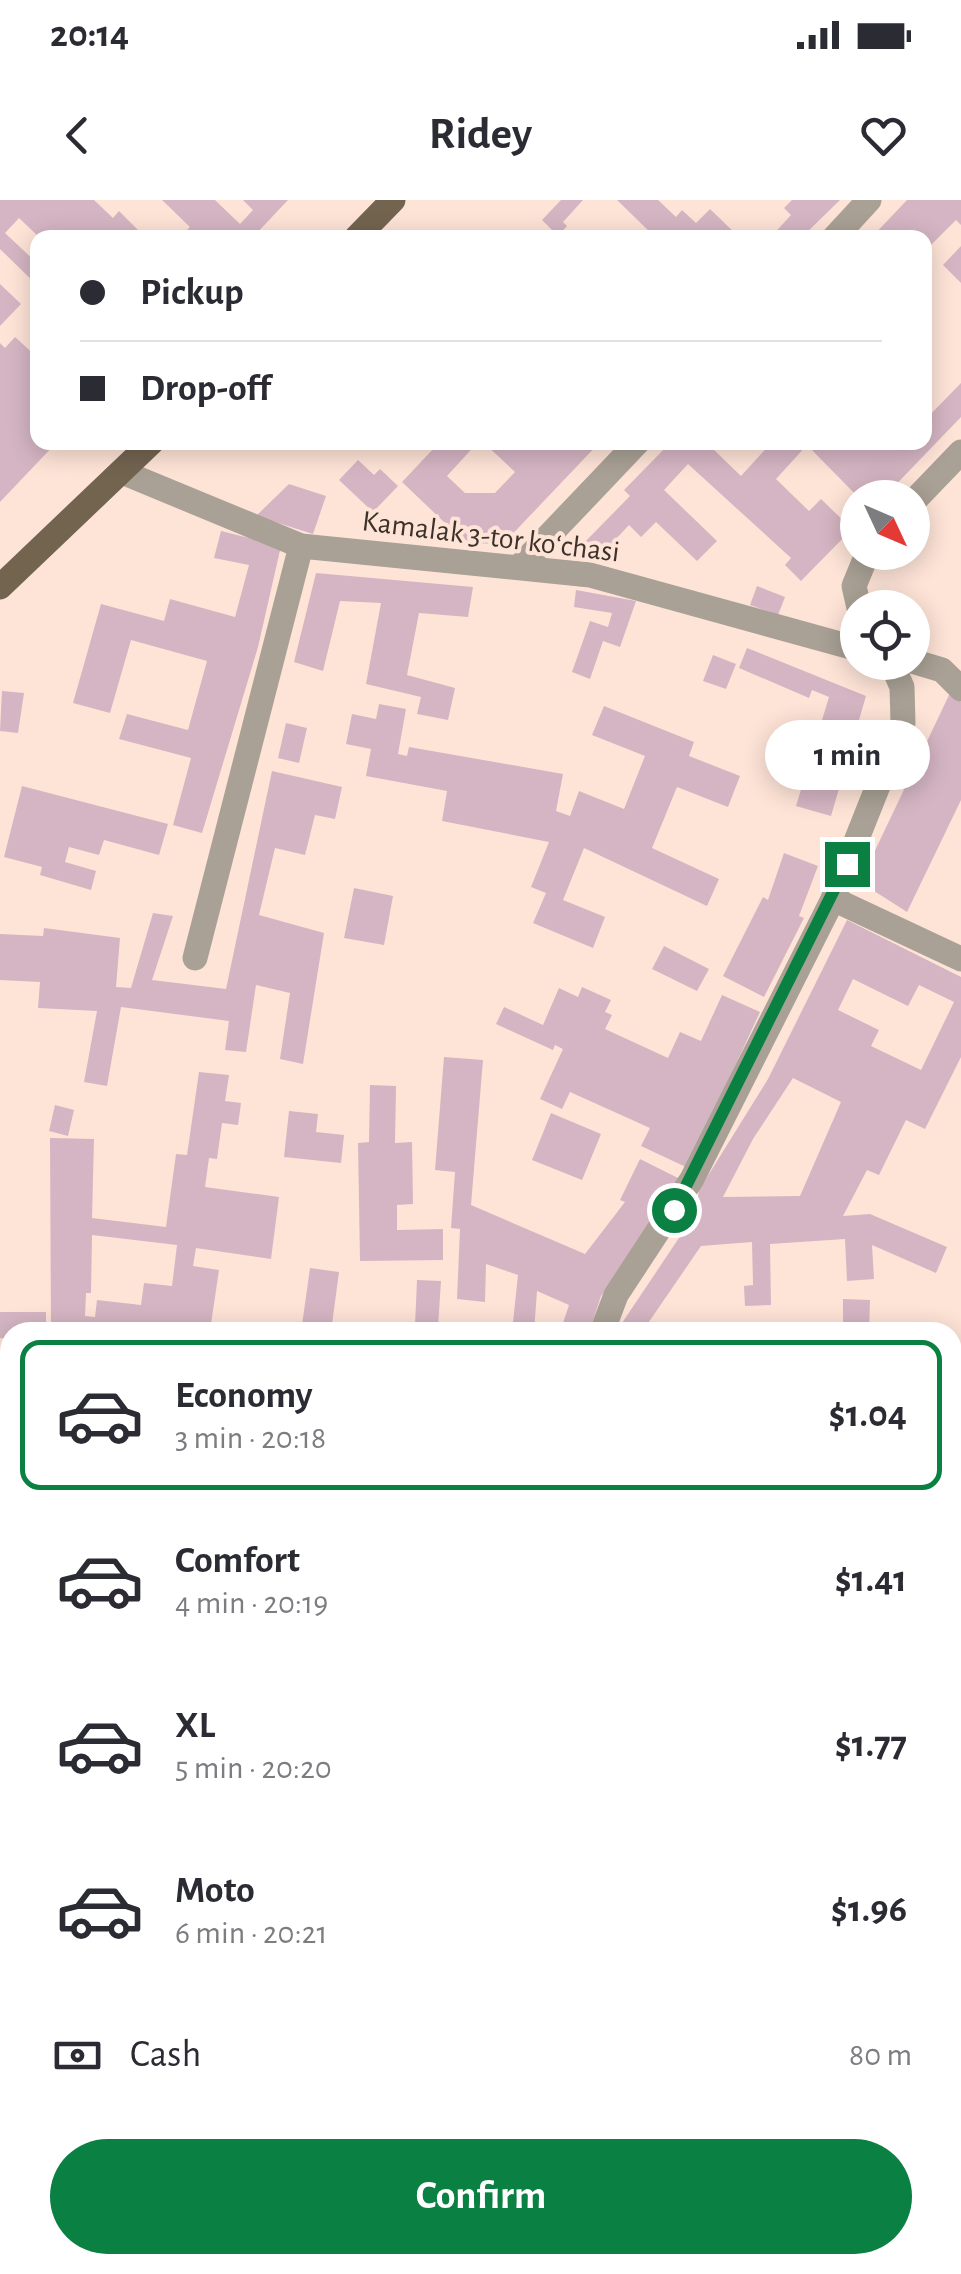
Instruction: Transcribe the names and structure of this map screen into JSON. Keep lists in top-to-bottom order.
{
  "streets": {
    "street": ["Kamalak 3-tor koʻchasi"]
  },
  "north": "bottom right",
  "page": {
    "status": "20:14",
    "header": "Ridey",
    "banner": ["Pickup", "Drop-off"],
    "bubble": "1 min",
    "list": [
      {
        "name": "Economy",
        "note": "3 min · 20:18",
        "value": "$1.04"
      },
      {
        "name": "Comfort",
        "note": "4 min · 20:19",
        "value": "$1.41"
      },
      {
        "name": "XL",
        "note": "5 min · 20:20",
        "value": "$1.77"
      },
      {
        "name": "Moto",
        "note": "6 min · 20:21",
        "value": "$1.96"
      }
    ],
    "pay": ["Cash", "80 m"],
    "buttons": "Confirm"
  }
}
